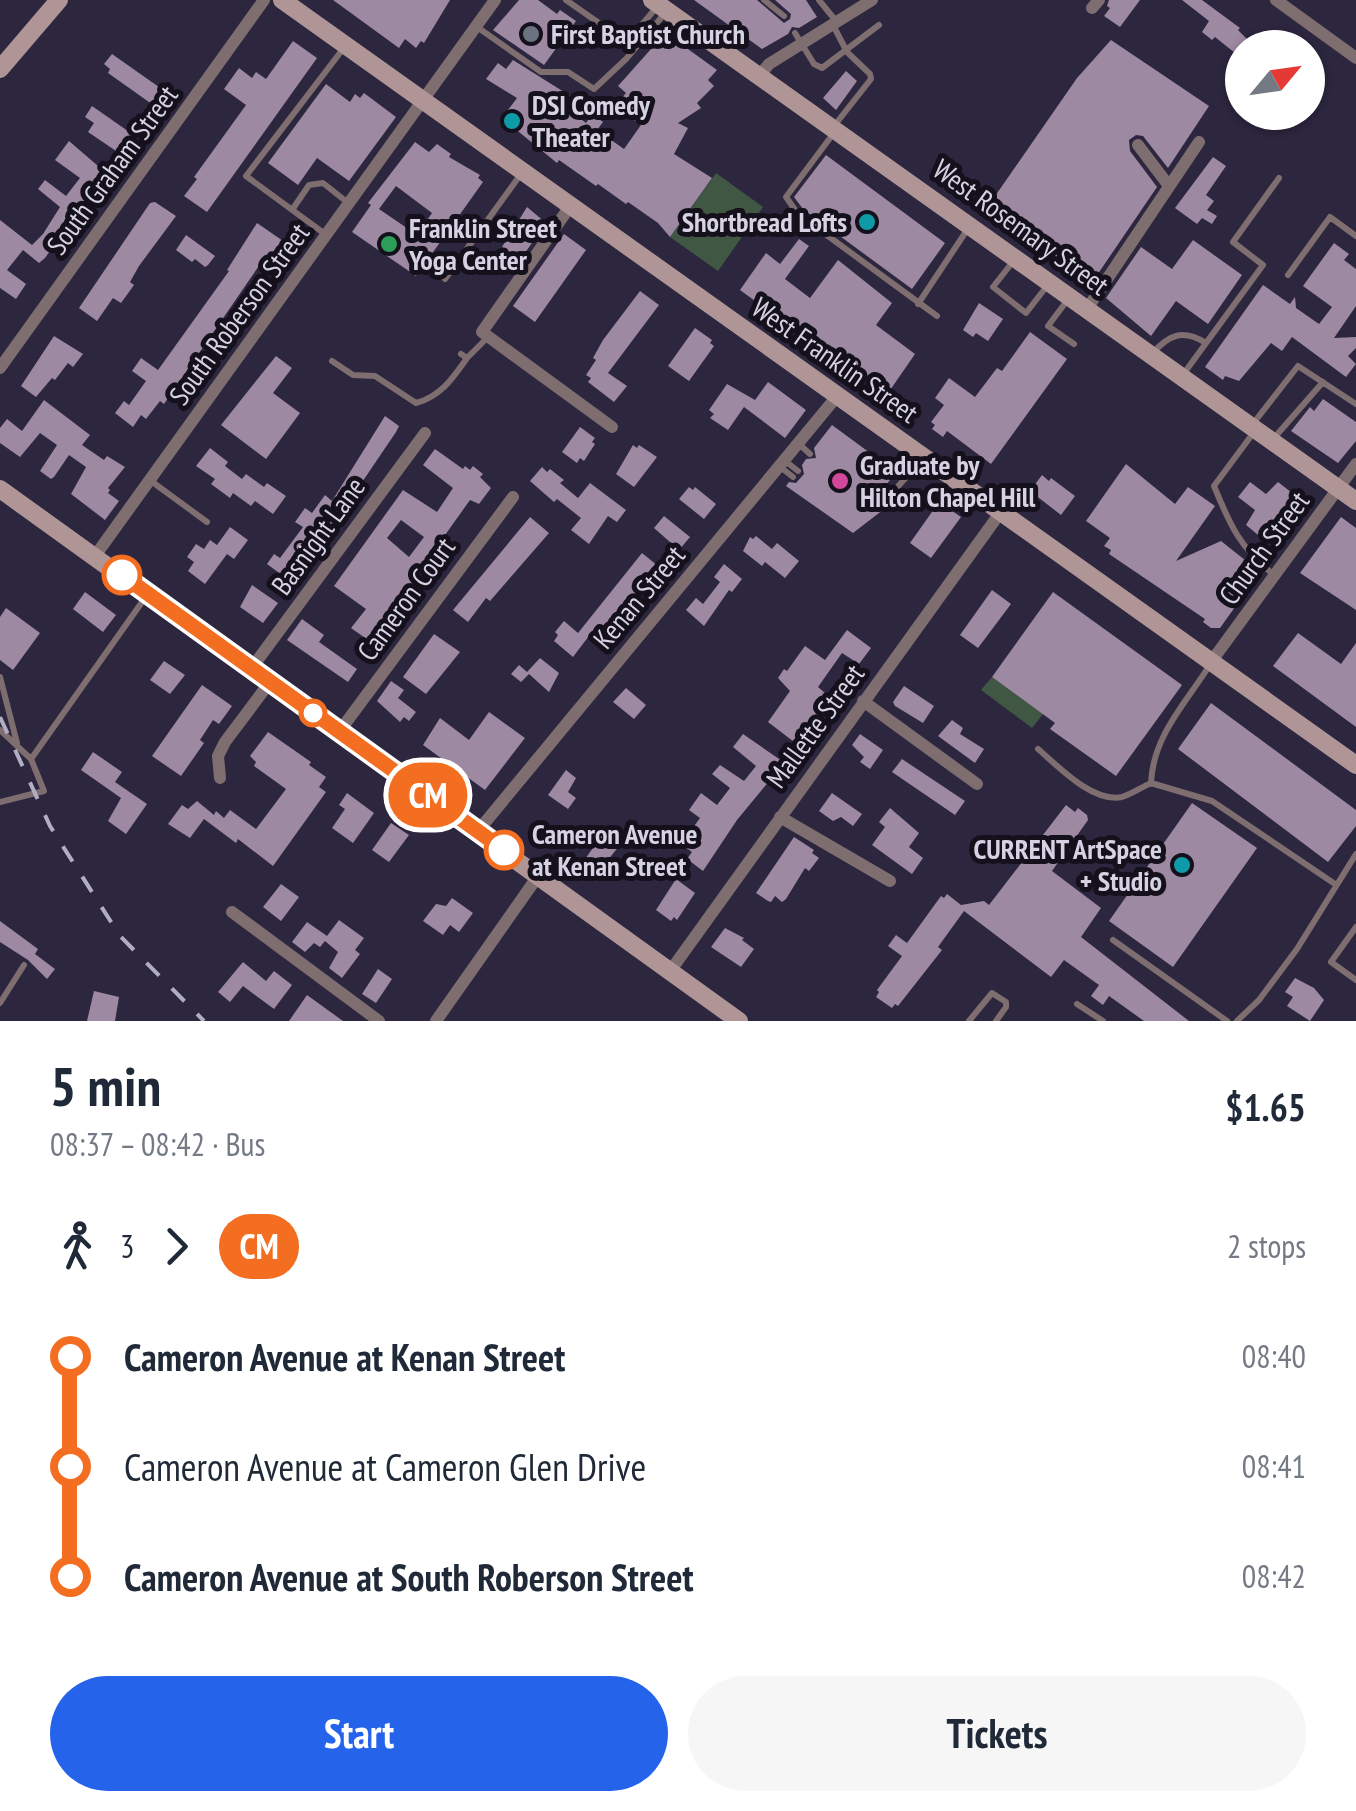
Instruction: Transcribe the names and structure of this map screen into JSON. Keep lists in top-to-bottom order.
{
  "streets": {
    "street": [
      "South Graham Street",
      "West Rosemary Street",
      "South Roberson Street",
      "West Franklin Street",
      "Basnight Lane",
      "Church Street",
      "Kenan Street",
      "Cameron Court",
      "Mallette Street"
    ]
  },
  "crossings": [
    ["West Rosemary Street", "Church Street"],
    ["South Roberson Street", "West Franklin Street"],
    ["West Franklin Street", "Church Street"],
    ["West Franklin Street", "Kenan Street"],
    ["West Franklin Street", "Mallette Street"]
  ],
  "places": [
    "First Baptist Church",
    "DSI Comedy Theater",
    "Shortbread Lofts",
    "Franklin Street Yoga Center",
    "Graduate by Hilton Chapel Hill",
    "Cameron Avenue at Kenan Street",
    "CURRENT ArtSpace + Studio"
  ],
  "lines": ["bus line CM"],
  "north": "top right",
  "page": {
    "on_map": "CM",
    "heading": ["5 min", "08:37 – 08:42 · Bus", "$1.65"],
    "legs": ["3", "CM", "2 stops"],
    "list": [
      {
        "name": "Cameron Avenue at Kenan Street",
        "value": "08:40"
      },
      {
        "name": "Cameron Avenue at Cameron Glen Drive",
        "value": "08:41"
      },
      {
        "name": "Cameron Avenue at South Roberson Street",
        "value": "08:42"
      }
    ],
    "buttons": ["Start", "Tickets"]
  }
}
